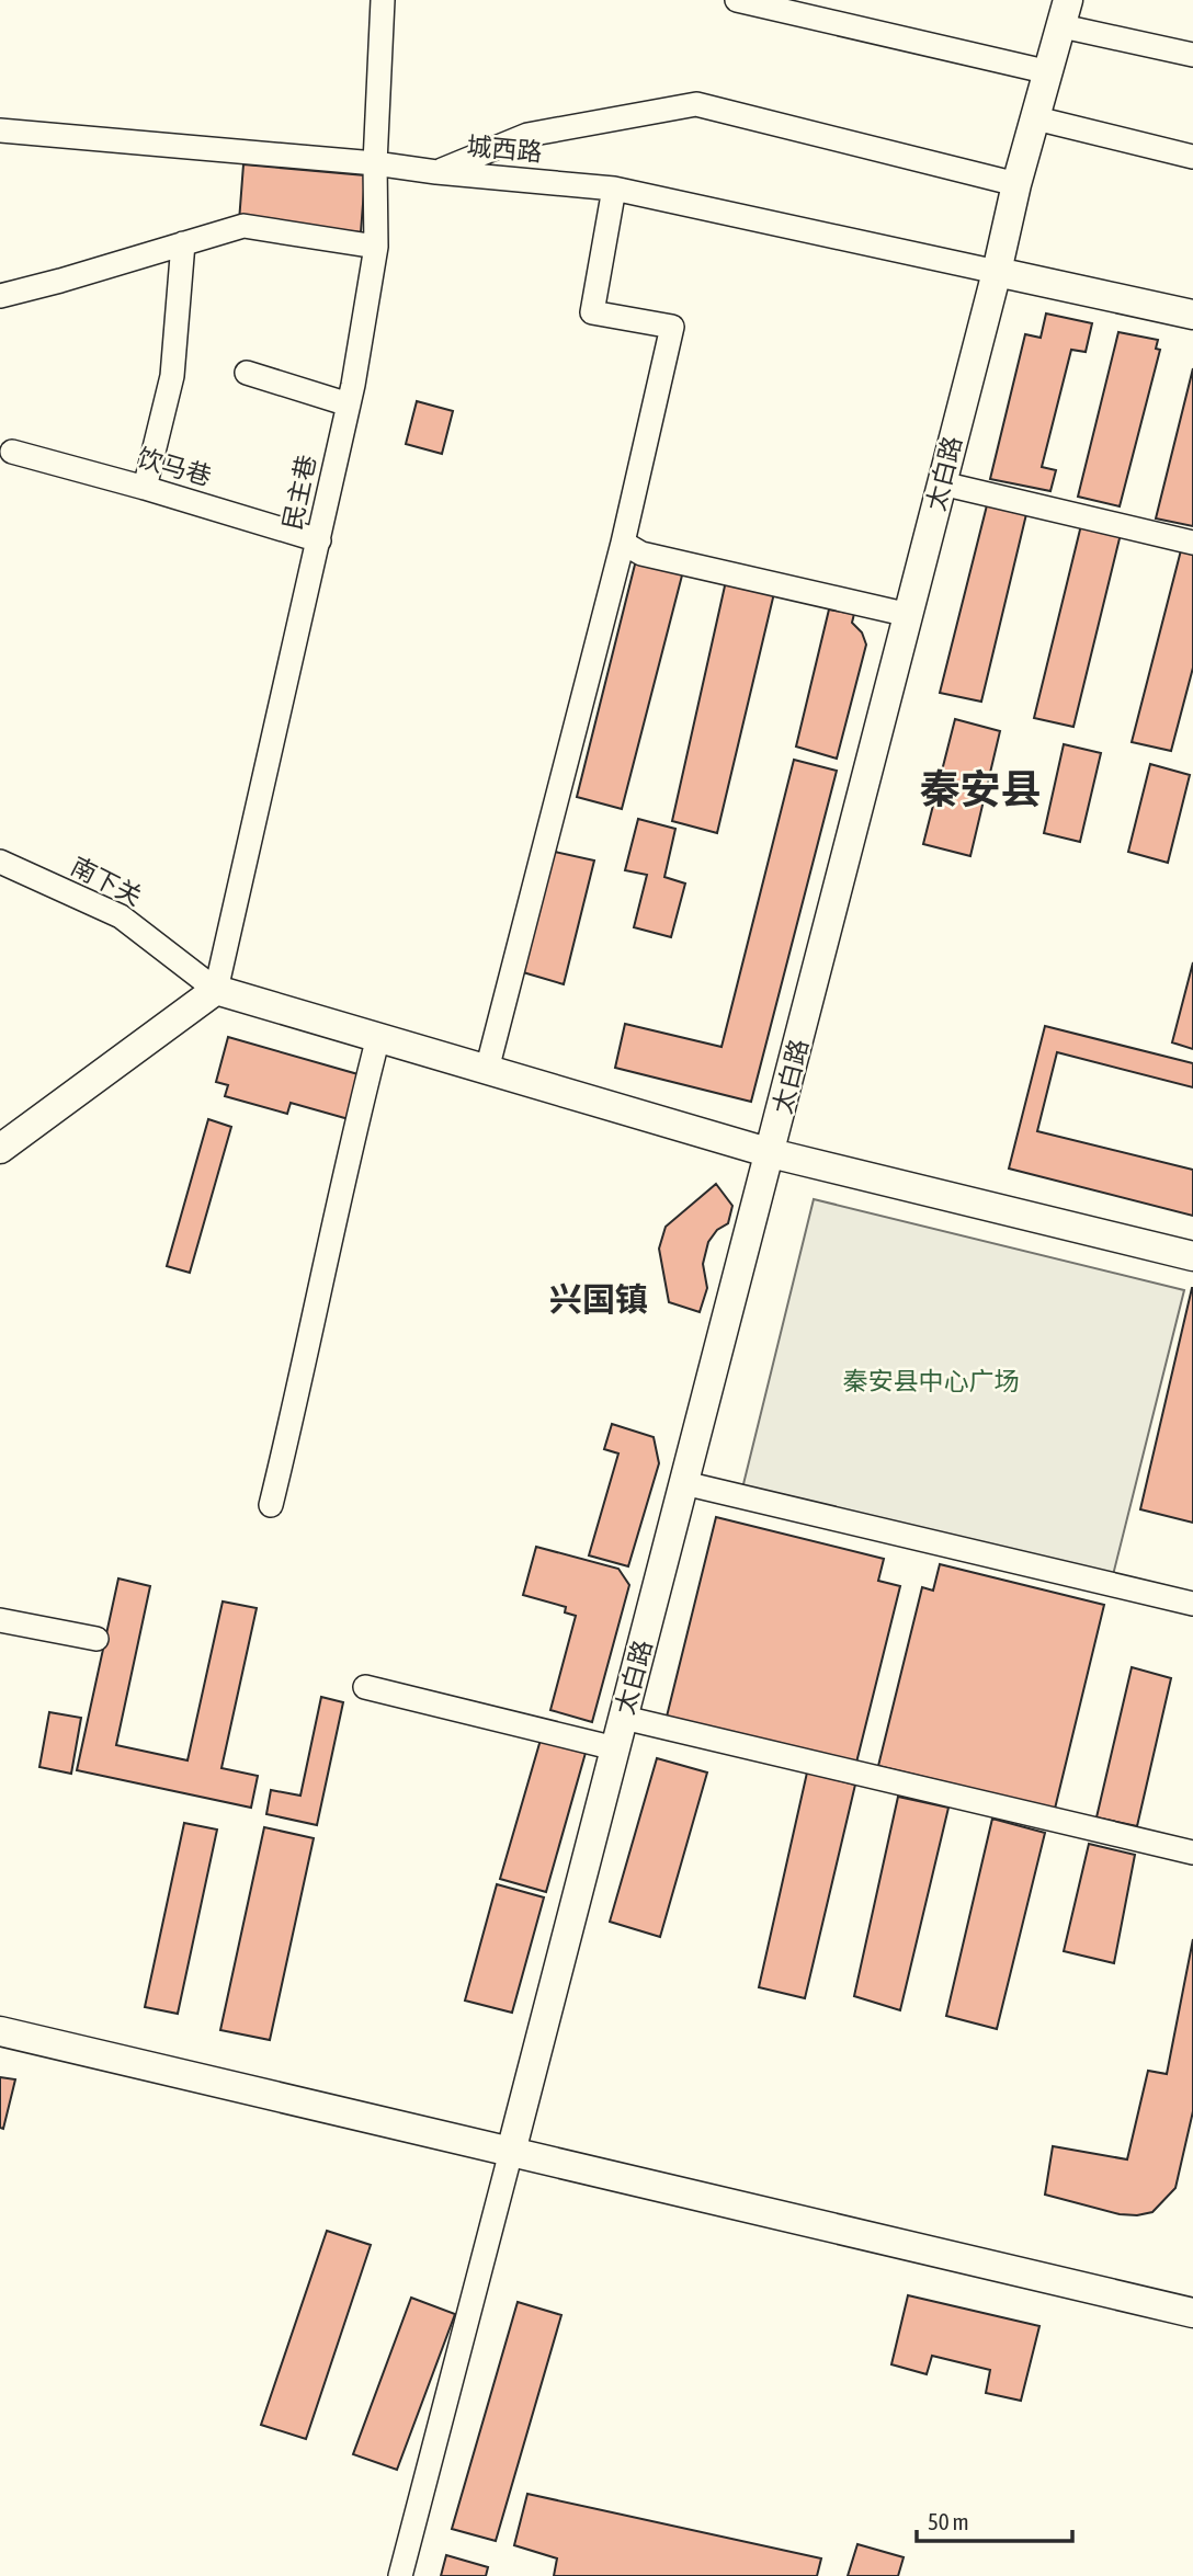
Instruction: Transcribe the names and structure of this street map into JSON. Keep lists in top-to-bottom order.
{
  "streets": {
    "main road": ["太白路"],
    "street": [
      "城西路",
      "饮马巷",
      "民主巷",
      "南下关"
    ]
  },
  "crossings": [
    ["城西路", "太白路"],
    ["城西路", "民主巷"],
    ["饮马巷", "民主巷"],
    ["民主巷", "南下关"]
  ],
  "districts": ["秦安县", "兴国镇"],
  "parks": ["秦安县中心广场"],
  "scale_bar": "50 m"
}
